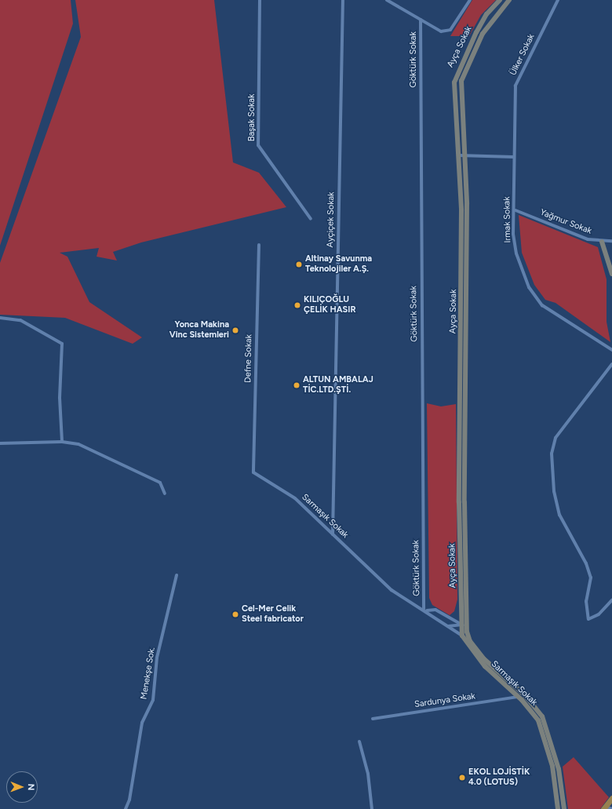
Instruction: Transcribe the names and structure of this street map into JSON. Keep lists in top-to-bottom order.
{
  "streets": {
    "street": [
      "Ayça Sokak",
      "Ülker Sokak",
      "Göktürk Sokak",
      "Başak Sokak",
      "Ayçiçek Sokak",
      "Irmak Sokak",
      "Yağmur Sokak",
      "Defne Sokak",
      "Sarmaşık Sokak",
      "Menekşe Sok.",
      "Sardunya Sokak"
    ]
  },
  "crossings": [
    ["Ayça Sokak", "Sarmaşık Sokak"],
    ["Ülker Sokak", "Irmak Sokak"],
    ["Göktürk Sokak", "Sarmaşık Sokak"],
    ["Ayçiçek Sokak", "Sarmaşık Sokak"],
    ["Irmak Sokak", "Yağmur Sokak"],
    ["Defne Sokak", "Sarmaşık Sokak"],
    ["Sarmaşık Sokak", "Sardunya Sokak"]
  ],
  "places": [
    "Altinay Savunma Teknolojiler A.Ş.",
    "KILIÇOĞLU ÇELİK HASIR",
    "Yonca Makina Vinc Sistemleri",
    "ALTUN AMBALAJ TİC.LTD.ŞTİ.",
    "Cel-Mer Celik Steel fabricator",
    "EKOL LOJİSTİK 4.0 (LOTUS)"
  ],
  "north": "right"
}
